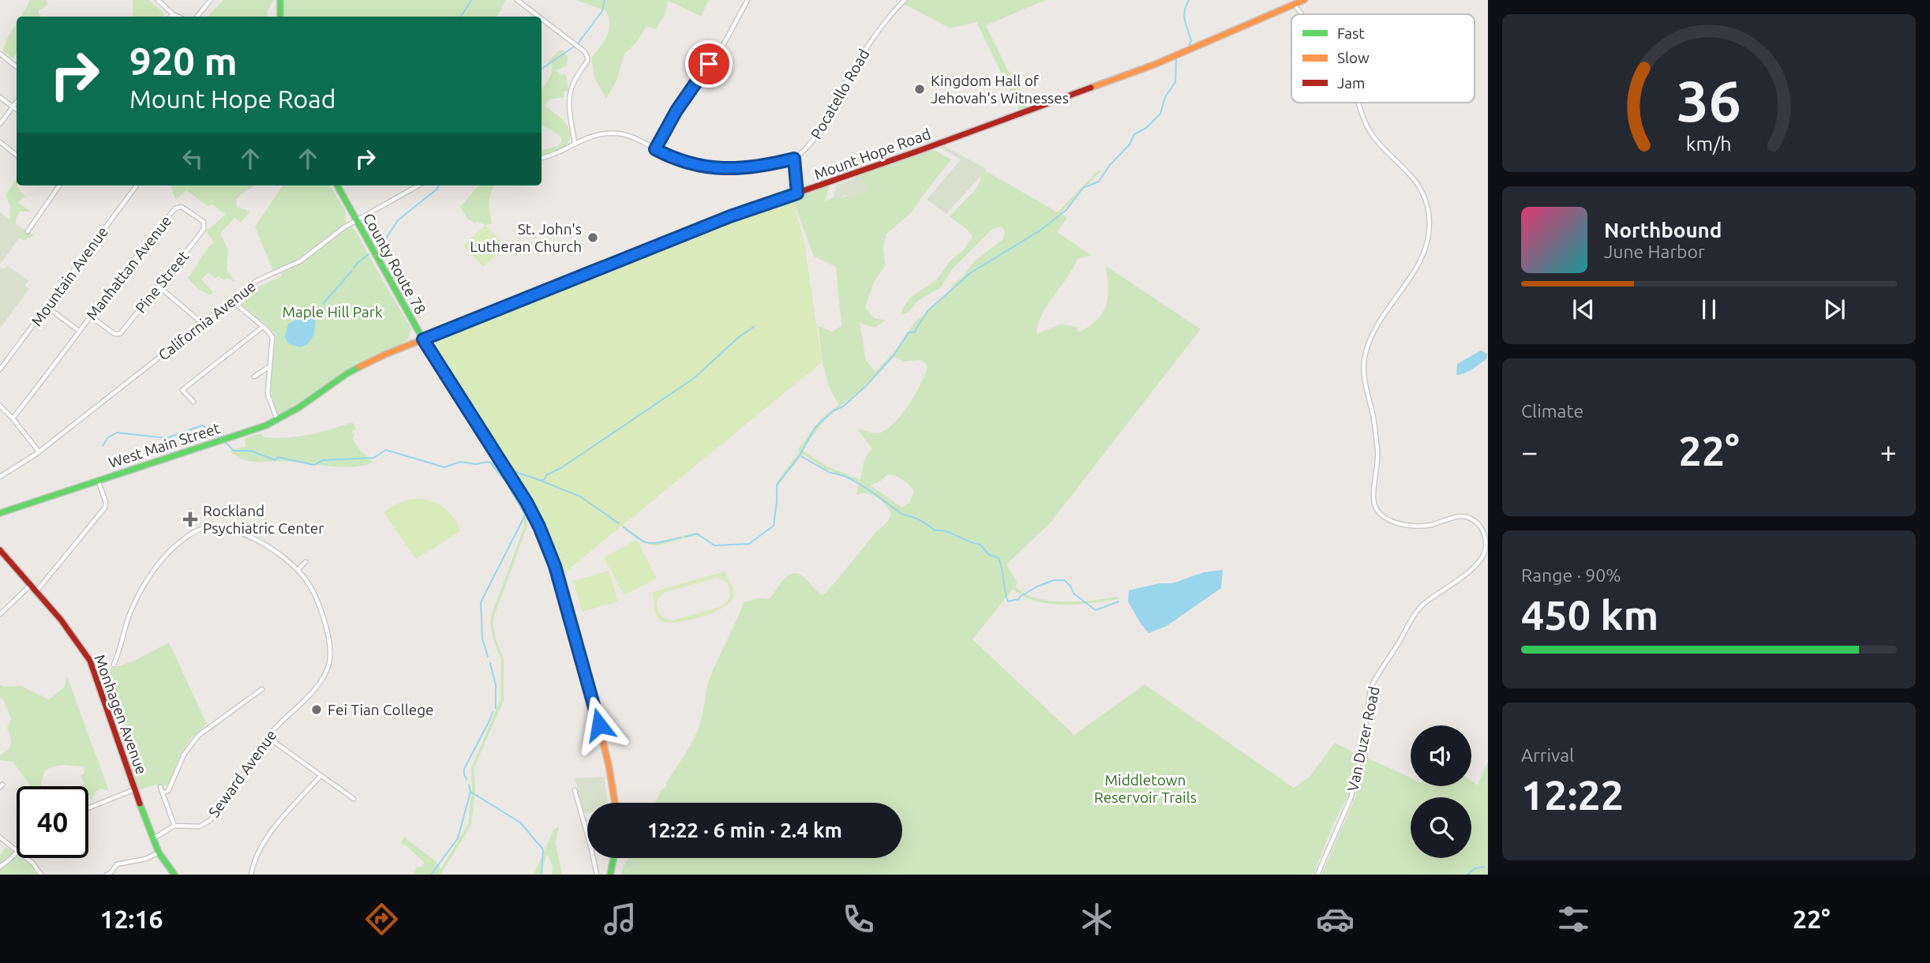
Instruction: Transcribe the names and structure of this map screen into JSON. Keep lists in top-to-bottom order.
{
  "streets": {
    "street": [
      "Pocatello Road",
      "Mount Hope Road",
      "County Route 78",
      "Manhattan Avenue",
      "Mountain Avenue",
      "Pine Street",
      "California Avenue",
      "West Main Street",
      "Monhagen Avenue",
      "Van Duzer Road",
      "Seward Avenue"
    ]
  },
  "crossings": [
    ["Mount Hope Road", "County Route 78"],
    ["Mount Hope Road", "West Main Street"],
    ["Mount Hope Road", "Van Duzer Road"],
    ["County Route 78", "California Avenue"],
    ["Manhattan Avenue", "Pine Street"]
  ],
  "parks": ["Maple Hill Park", "Middletown Reservoir Trails"],
  "places": {
    "other": ["Kingdom Hall of Jehovah's Witnesses", "St. John's Lutheran Church", "Fei Tian College"],
    "health": ["Rockland Psychiatric Center"]
  },
  "legend": ["Fast", "Slow", "Jam"],
  "page": {
    "turn": ["920 m", "Mount Hope Road"],
    "song": ["Northbound", "June Harbor"],
    "tile": [
      "Climate",
      ["Range · 90%", "450 km"],
      ["Arrival", "12:22"]
    ],
    "heat": ["−", "22°", "+"],
    "limit": "40",
    "trip": "12:22 · 6 min · 2.4 km",
    "tabs": ["12:16", "22°"],
    "gauge": ["36", "km/h"]
  }
}
